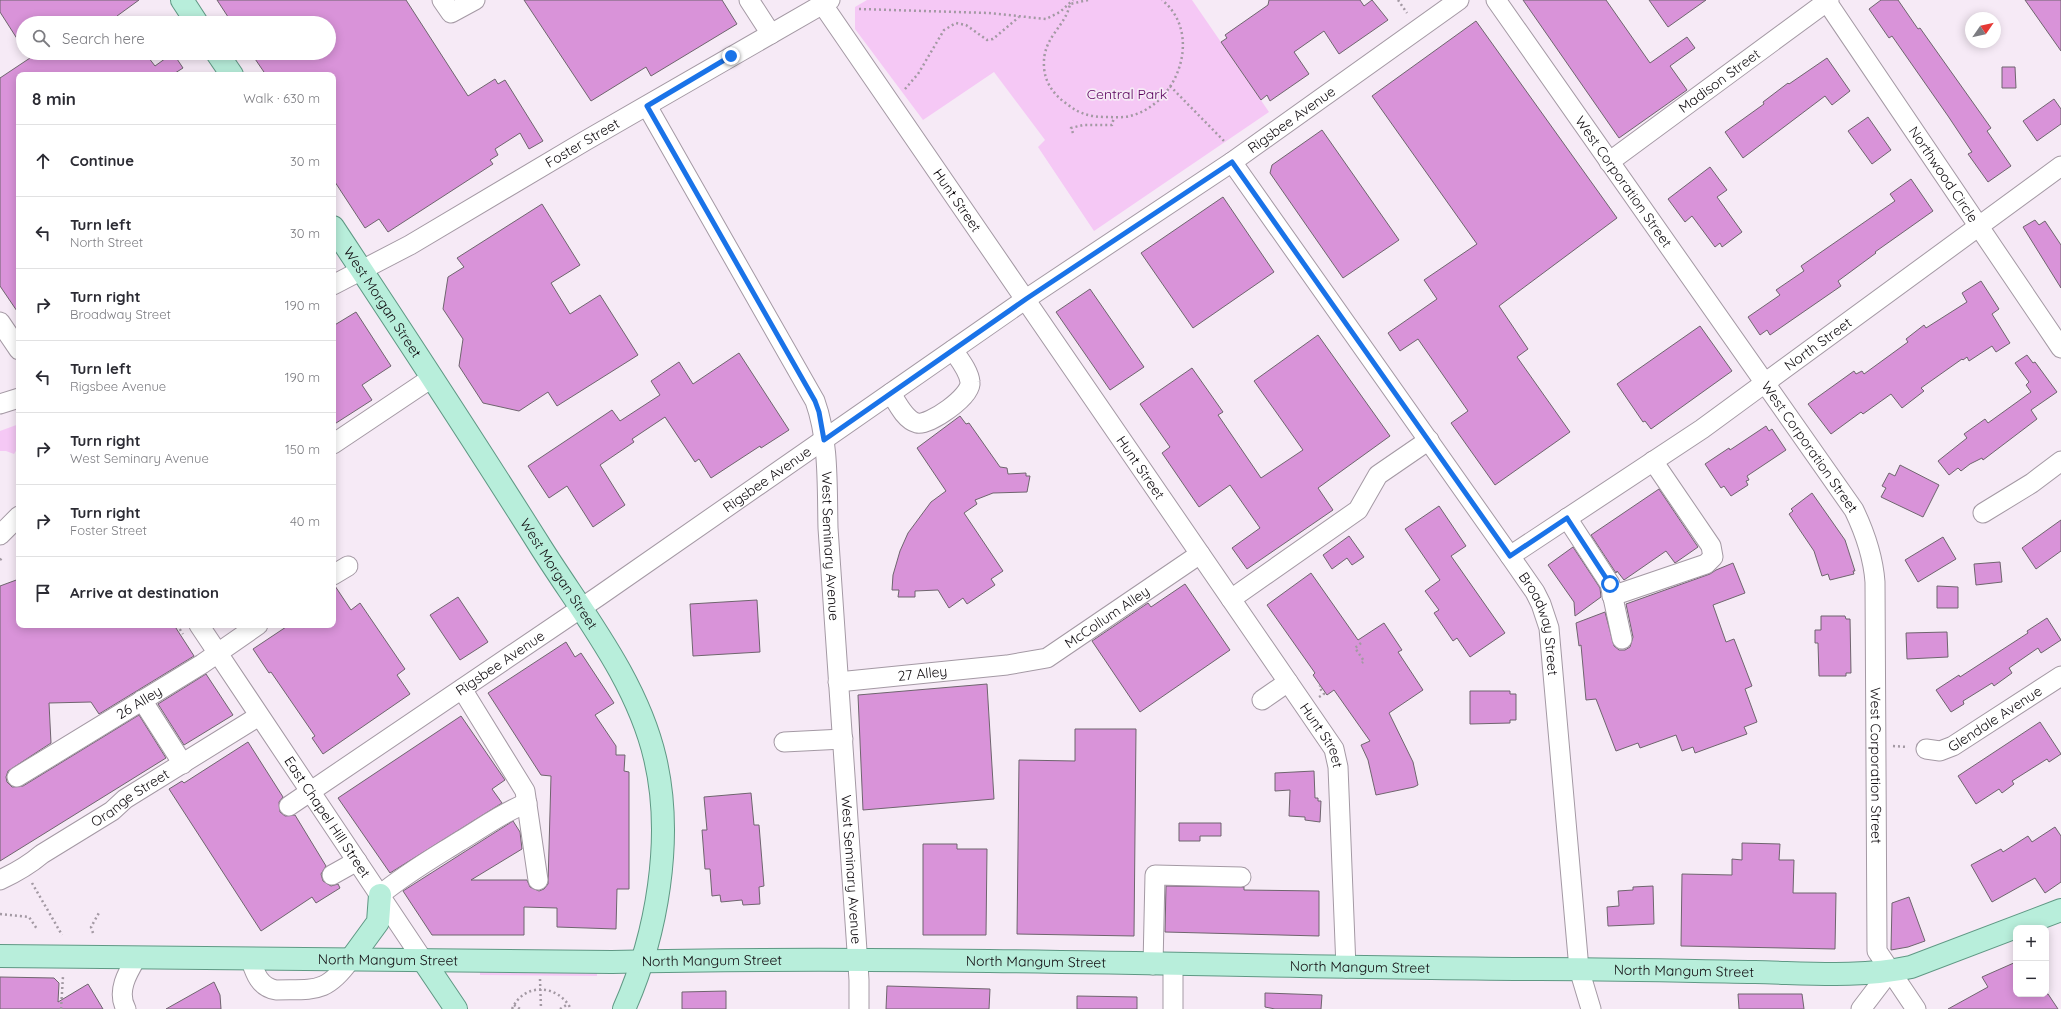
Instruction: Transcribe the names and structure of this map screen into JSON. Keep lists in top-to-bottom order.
{
  "streets": {
    "main road": ["West Morgan Street", "East Chapel Hill Street", "North Mangum Street"],
    "street": [
      "Madison Street",
      "Rigsbee Avenue",
      "Foster Street",
      "Northwood Circle",
      "West Corporation Street",
      "Hunt Street",
      "North Street",
      "West Seminary Avenue",
      "McCollum Alley",
      "Broadway Street",
      "27 Alley",
      "26 Alley",
      "Glendale Avenue",
      "Orange Street"
    ]
  },
  "crossings": [
    ["Madison Street", "Northwood Circle"],
    ["Madison Street", "West Corporation Street"],
    ["Rigsbee Avenue", "Hunt Street"],
    ["Rigsbee Avenue", "West Morgan Street"],
    ["Rigsbee Avenue", "West Seminary Avenue"],
    ["Rigsbee Avenue", "Broadway Street"],
    ["Rigsbee Avenue", "East Chapel Hill Street"],
    ["Foster Street", "Hunt Street"],
    ["Foster Street", "West Morgan Street"],
    ["Foster Street", "West Seminary Avenue"],
    ["Northwood Circle", "North Street"],
    ["West Corporation Street", "North Street"],
    ["West Corporation Street", "North Mangum Street"],
    ["Hunt Street", "McCollum Alley"],
    ["Hunt Street", "North Mangum Street"],
    ["West Morgan Street", "North Mangum Street"],
    ["North Street", "Broadway Street"],
    ["West Seminary Avenue", "27 Alley"],
    ["West Seminary Avenue", "North Mangum Street"],
    ["McCollum Alley", "27 Alley"],
    ["Broadway Street", "North Mangum Street"],
    ["26 Alley", "East Chapel Hill Street"],
    ["Orange Street", "East Chapel Hill Street"],
    ["East Chapel Hill Street", "North Mangum Street"]
  ],
  "parks": ["Central Park"],
  "north": "top right",
  "page": {
    "search": "Search here",
    "heading": ["8 min", "Walk · 630 m"],
    "list": [
      ["Continue", "30 m"],
      ["Turn left", "North Street", "30 m"],
      ["Turn right", "Broadway Street", "190 m"],
      ["Turn left", "Rigsbee Avenue", "190 m"],
      ["Turn right", "West Seminary Avenue", "150 m"],
      ["Turn right", "Foster Street", "40 m"],
      "Arrive at destination"
    ],
    "map_buttons": ["+", "−"]
  }
}
